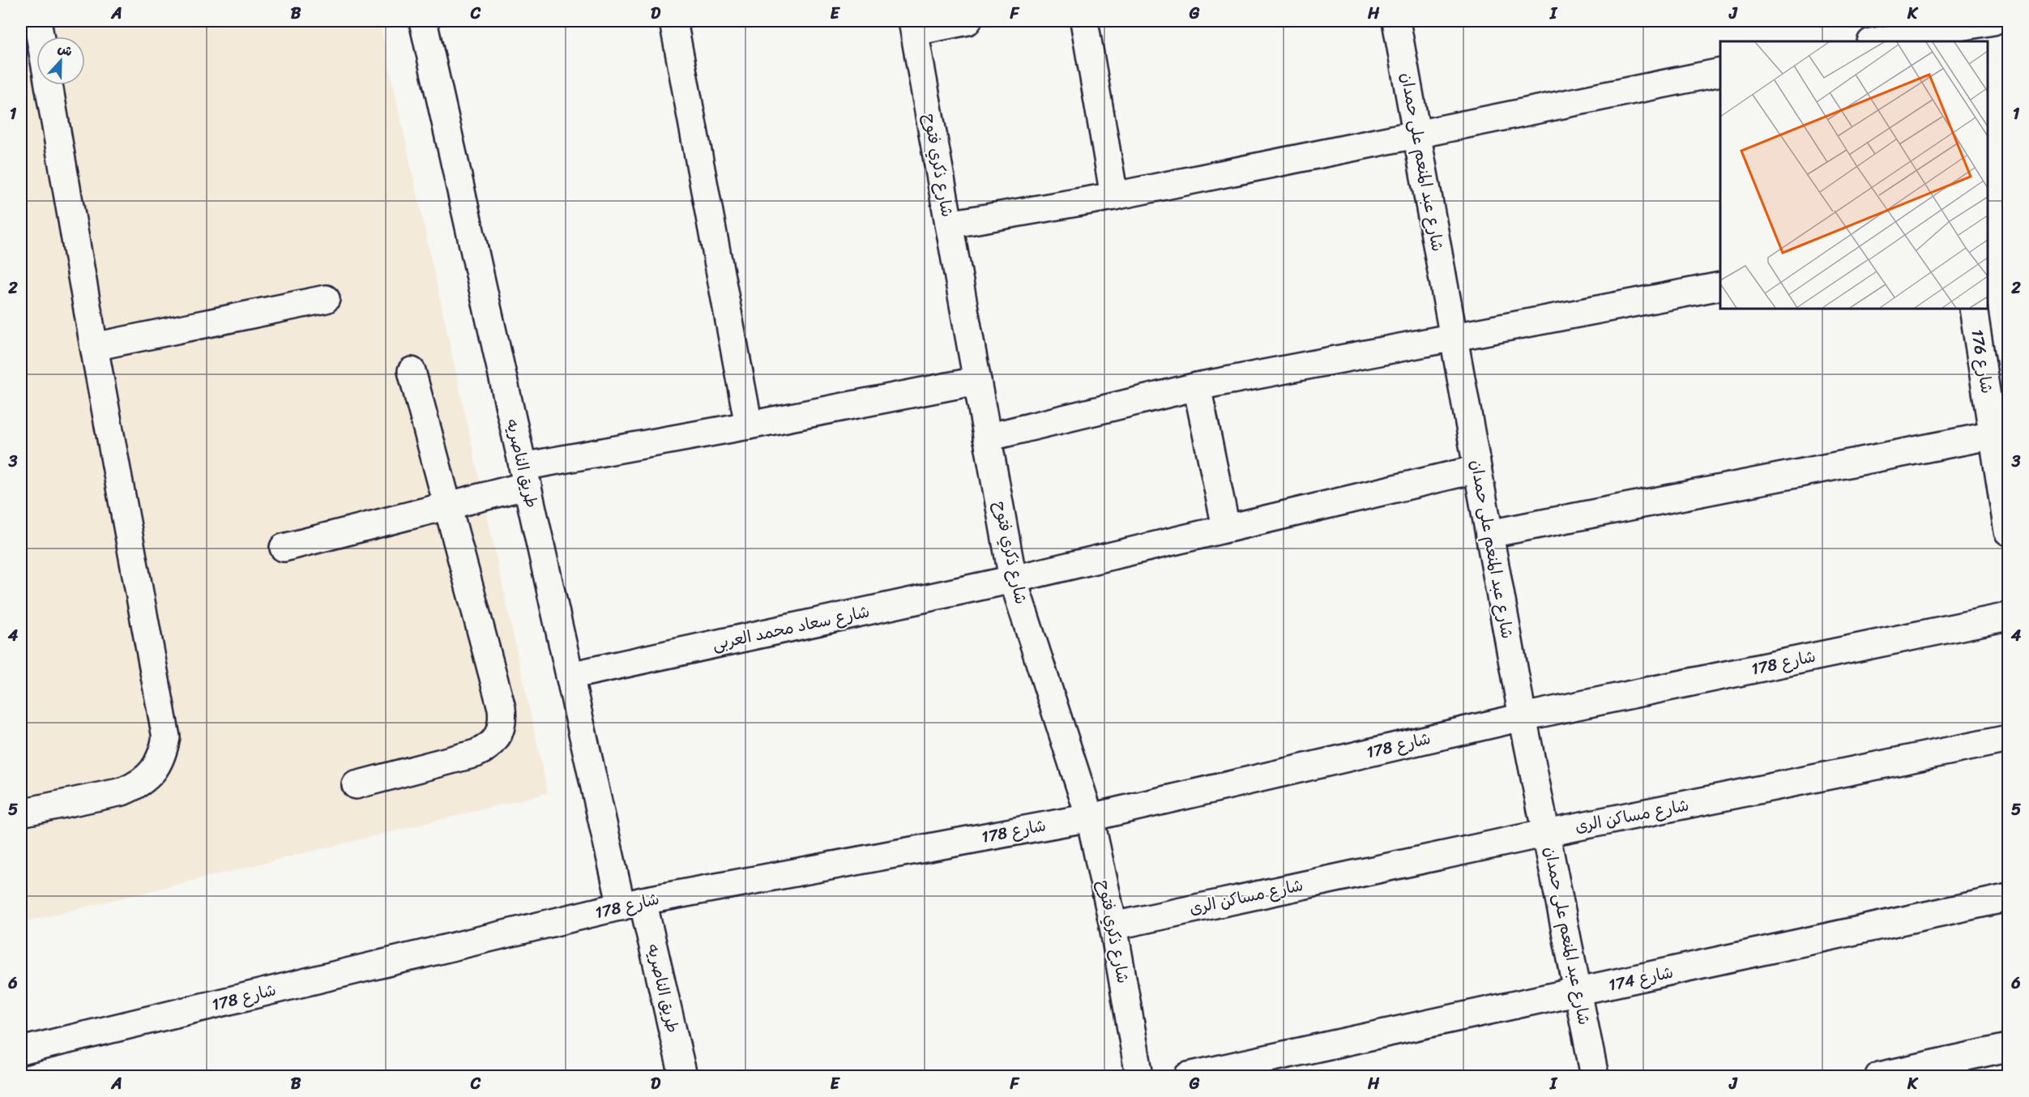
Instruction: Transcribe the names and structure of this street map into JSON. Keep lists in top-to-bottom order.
{
  "streets": {
    "street": [
      "شارع عبد المنعم على حمدان",
      "شارع ذكري فتوح",
      "شارع 176",
      "طريق الناصريه",
      "شارع سعاد محمد العربى",
      "شارع 178",
      "شارع مساكن الرى",
      "شارع 174"
    ]
  },
  "crossings": [
    ["شارع عبد المنعم على حمدان", "شارع سعاد محمد العربى"],
    ["شارع عبد المنعم على حمدان", "شارع 178"],
    ["شارع عبد المنعم على حمدان", "شارع مساكن الرى"],
    ["شارع عبد المنعم على حمدان", "شارع 174"],
    ["شارع ذكري فتوح", "شارع سعاد محمد العربى"],
    ["شارع ذكري فتوح", "شارع 178"],
    ["شارع ذكري فتوح", "شارع مساكن الرى"],
    ["طريق الناصريه", "شارع سعاد محمد العربى"],
    ["طريق الناصريه", "شارع 178"]
  ],
  "north": "top",
  "grid": {
    "columns": [
      "A",
      "B",
      "C",
      "D",
      "E",
      "F",
      "G",
      "H",
      "I",
      "J",
      "K"
    ],
    "rows": [
      "1",
      "2",
      "3",
      "4",
      "5",
      "6"
    ]
  }
}
